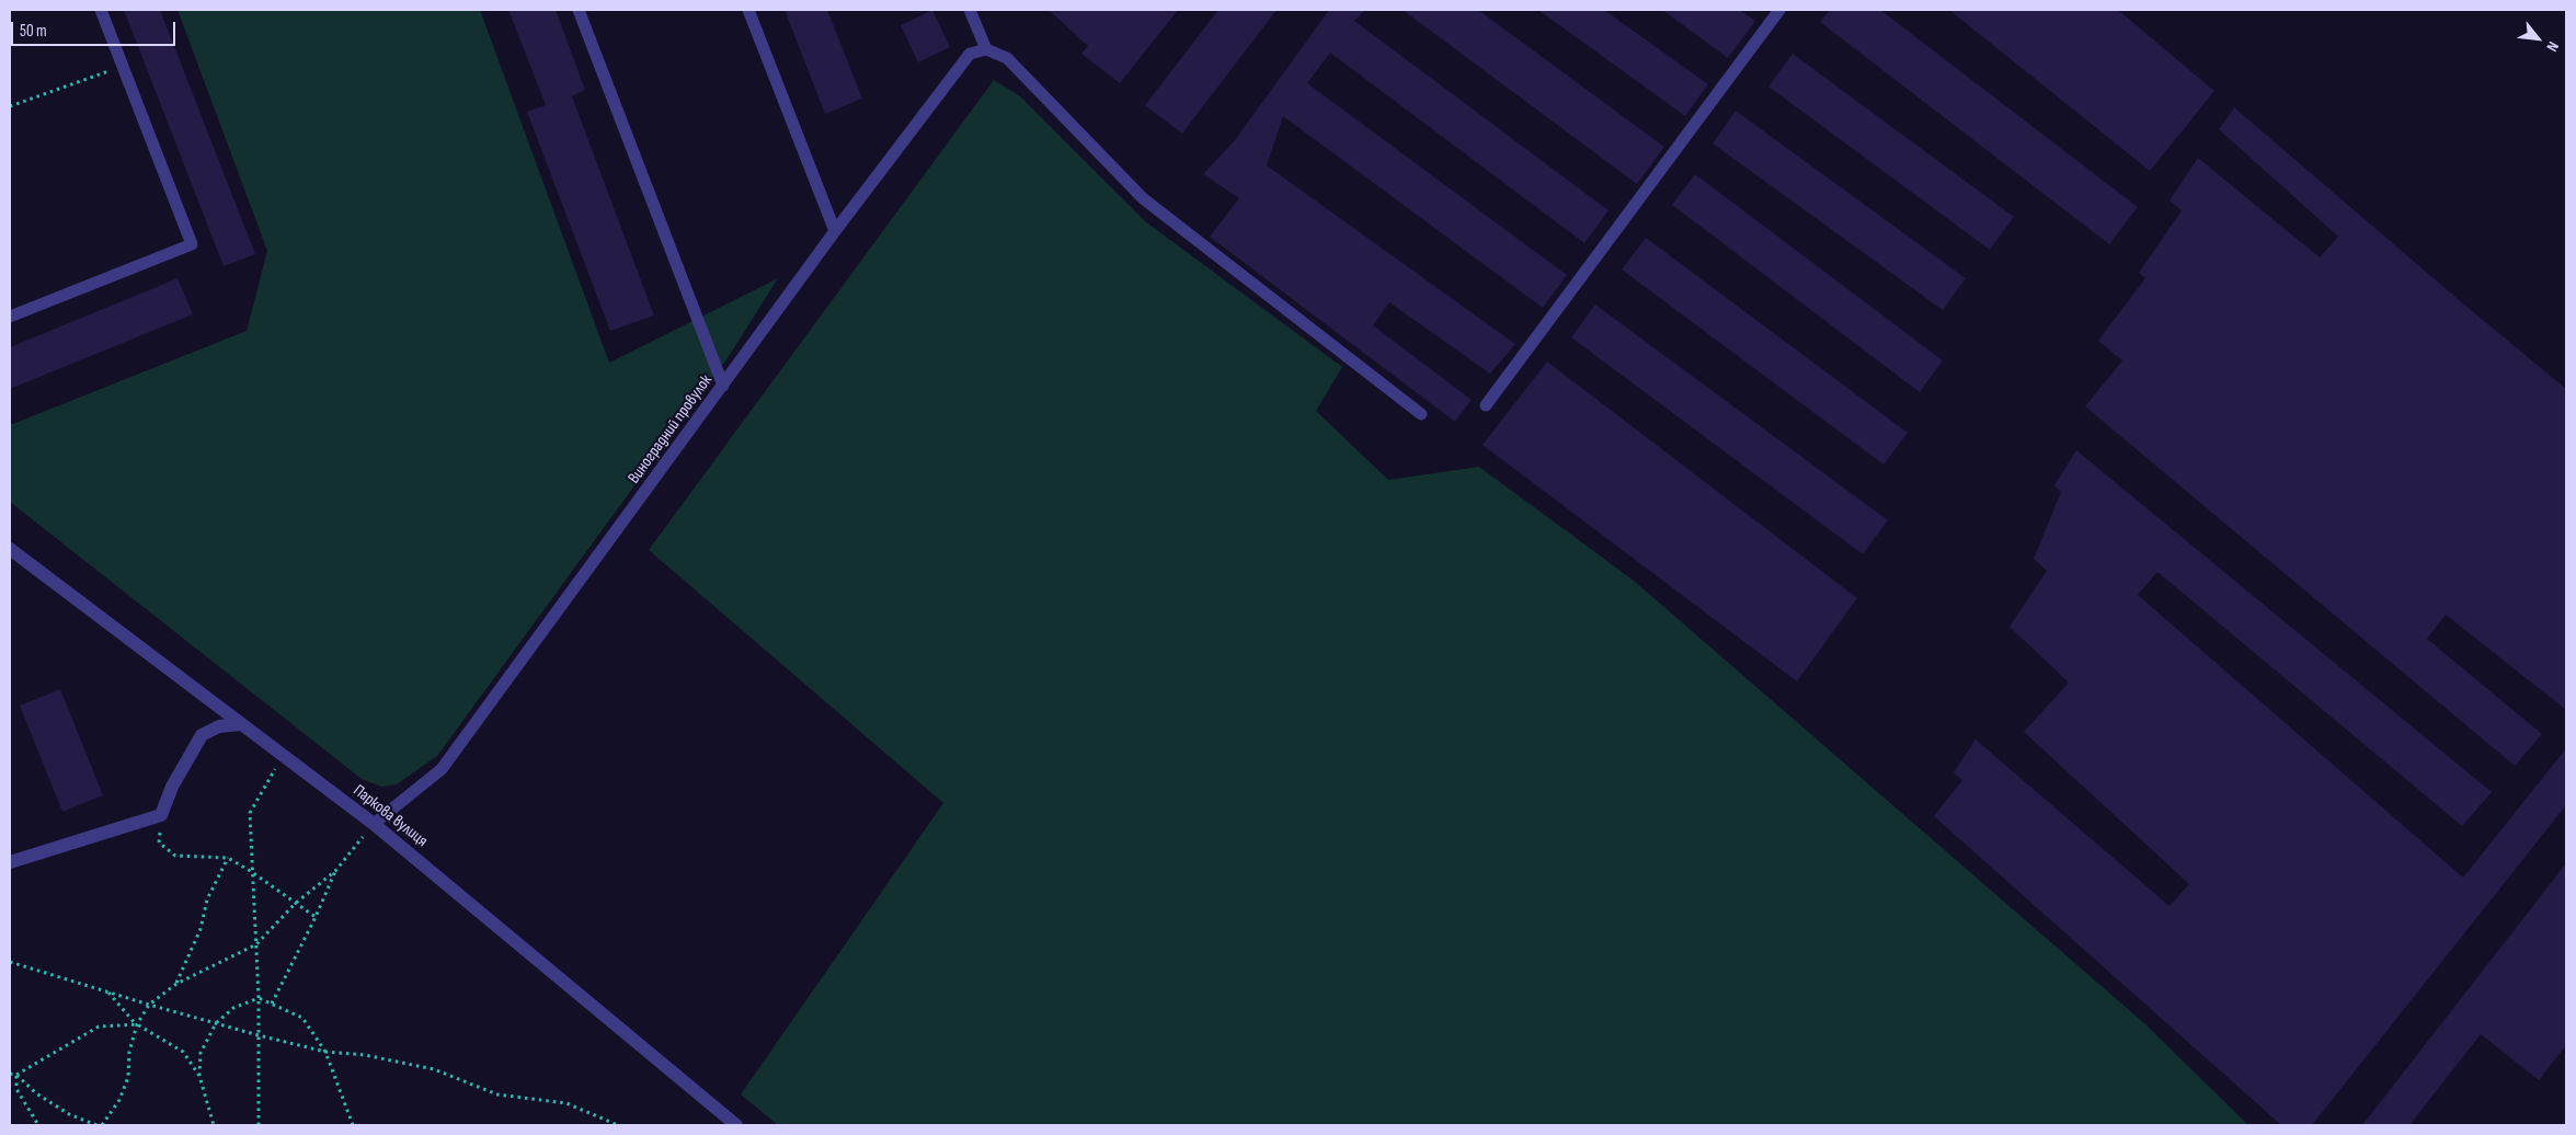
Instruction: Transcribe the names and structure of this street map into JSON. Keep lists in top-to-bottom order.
{
  "streets": {
    "street": ["Паркова вулиця"],
    "lane": ["Виноградний провулок"]
  },
  "crossings": [
    ["Виноградний провулок", "Паркова вулиця"]
  ],
  "scale_bar": "50 m",
  "north": "bottom right"
}
